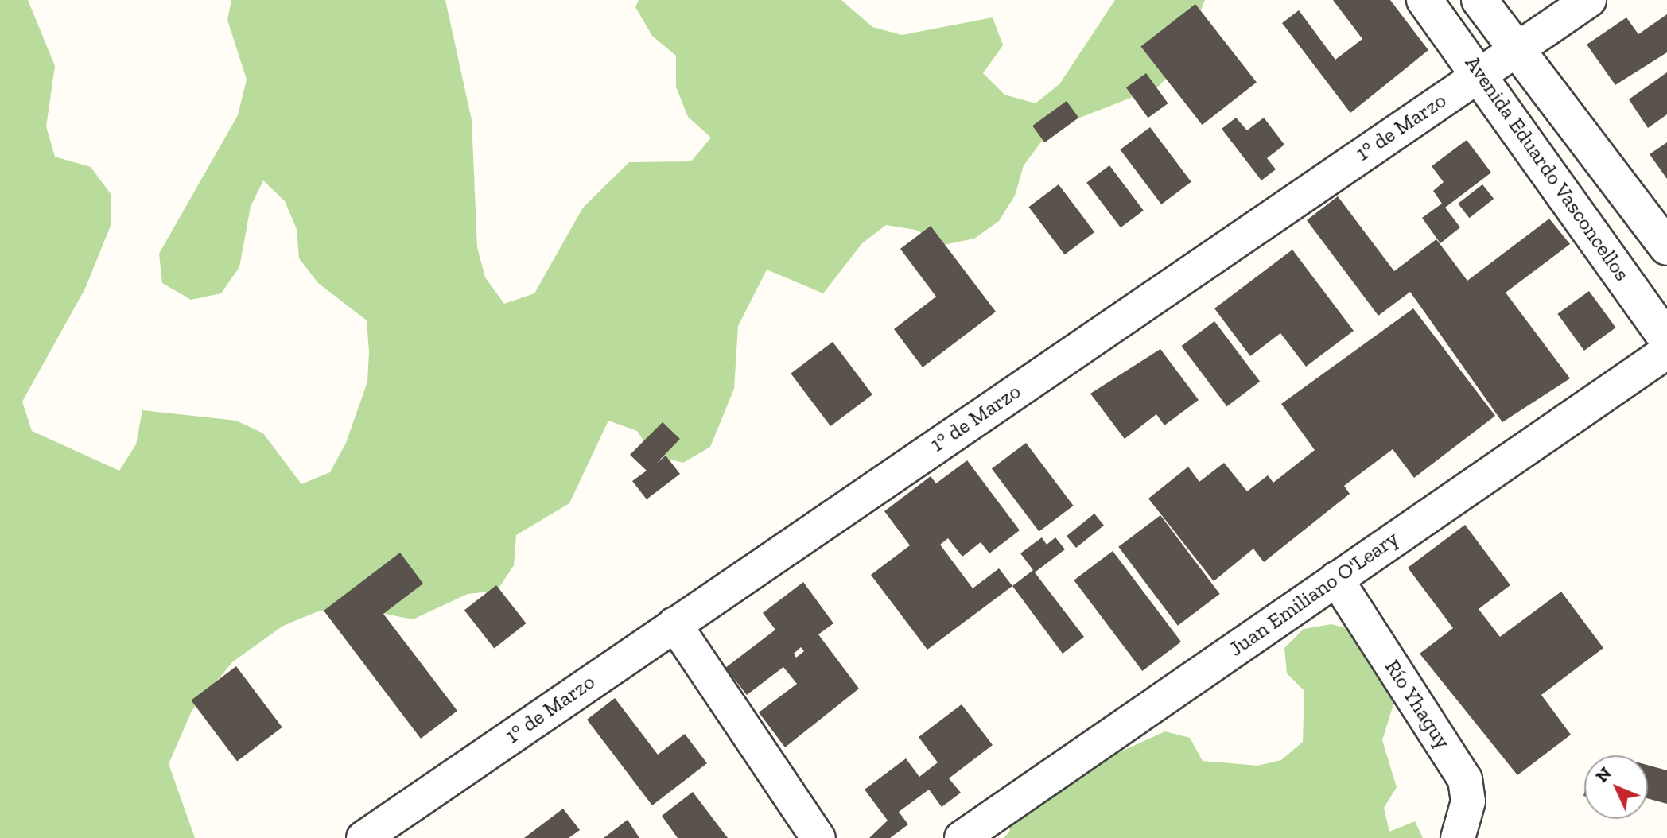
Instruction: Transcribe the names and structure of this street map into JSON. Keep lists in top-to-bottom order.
{
  "streets": {
    "street": [
      "1° de Marzo",
      "Avenida Eduardo Vasconcellos",
      "Juan Emiliano O'Leary",
      "Río Yhaguy"
    ]
  },
  "crossings": [
    ["1° de Marzo", "Avenida Eduardo Vasconcellos"],
    ["Juan Emiliano O'Leary", "Río Yhaguy"]
  ],
  "north": "top left"
}
